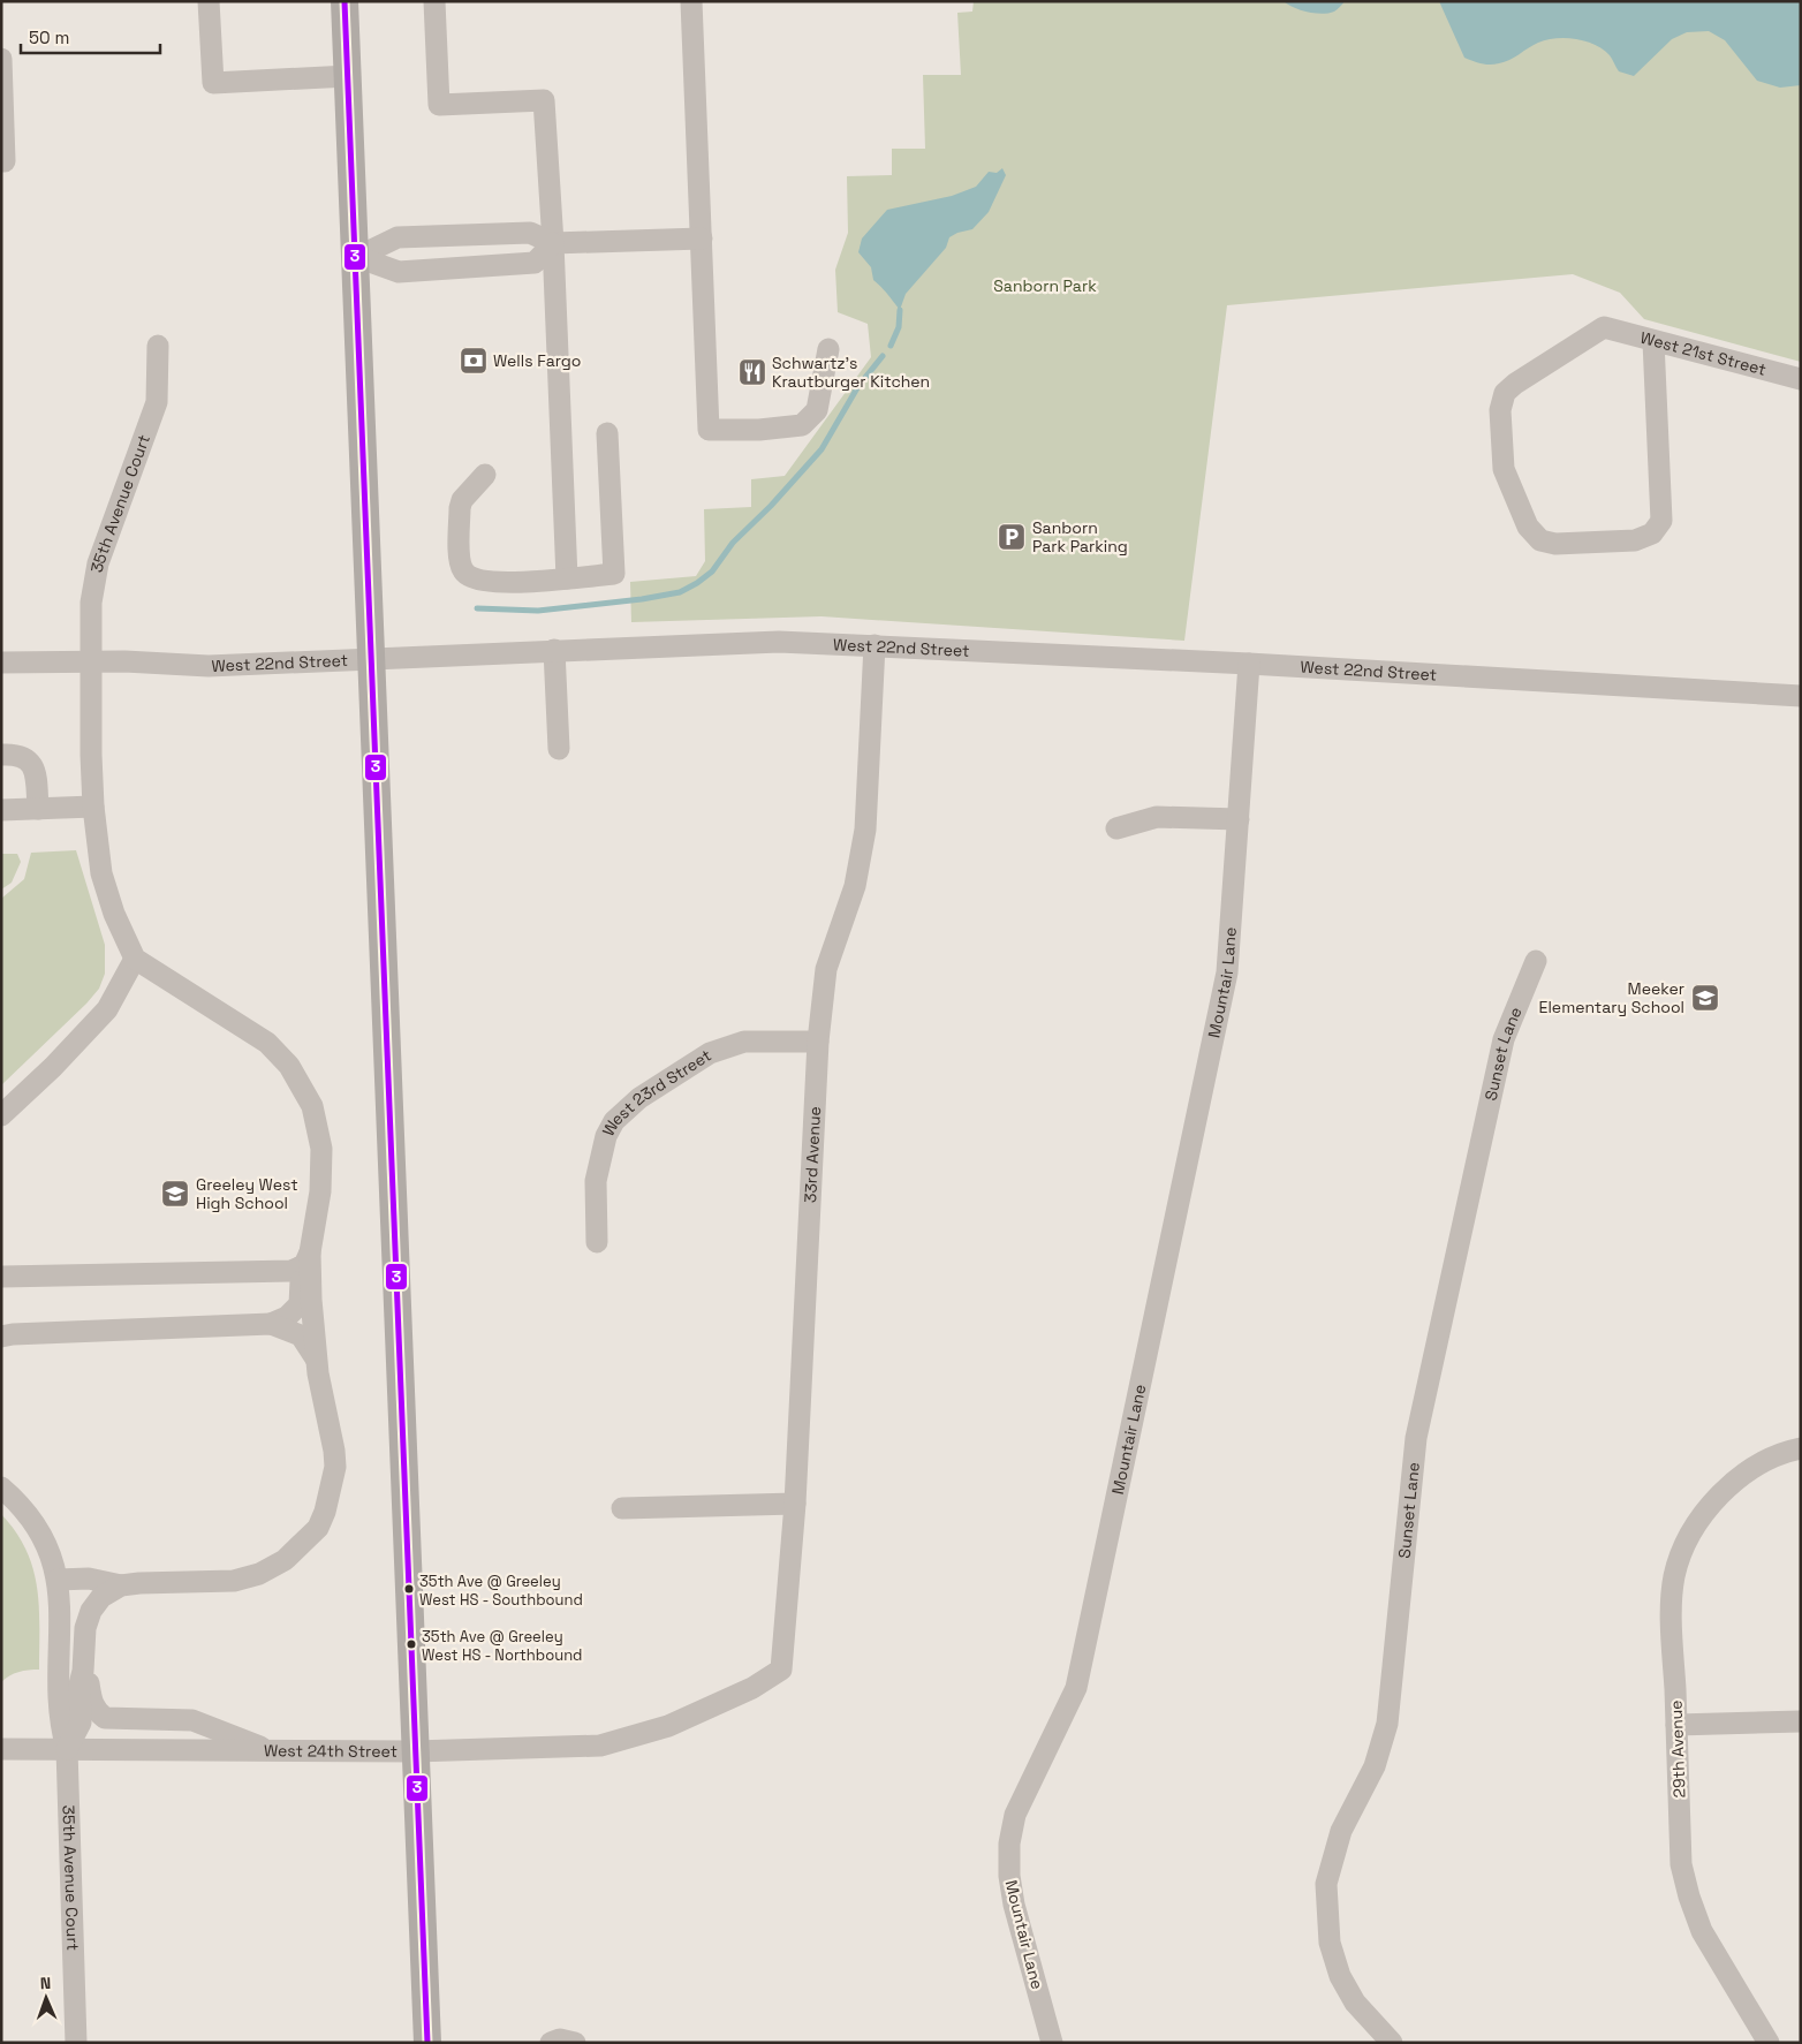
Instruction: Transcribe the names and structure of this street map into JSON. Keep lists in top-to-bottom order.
{
  "streets": {
    "street": [
      "West 21st Street",
      "35th Avenue Court",
      "West 22nd Street",
      "Mountair Lane",
      "Sunset Lane",
      "West 23rd Street",
      "33rd Avenue",
      "29th Avenue",
      "West 24th Street"
    ]
  },
  "crossings": [
    ["35th Avenue Court", "West 22nd Street"],
    ["35th Avenue Court", "West 24th Street"],
    ["West 22nd Street", "Mountair Lane"],
    ["West 22nd Street", "33rd Avenue"],
    ["West 23rd Street", "33rd Avenue"],
    ["33rd Avenue", "West 24th Street"]
  ],
  "parks": ["Sanborn Park"],
  "places": {
    "bank": ["Wells Fargo"],
    "restaurant": ["Schwartz's Krautburger Kitchen"],
    "parking": ["Sanborn Park Parking"],
    "school or university": ["Meeker Elementary School", "Greeley West High School"],
    "other": ["35th Ave @ Greeley West HS - Southbound", "35th Ave @ Greeley West HS - Northbound"]
  },
  "lines": ["transit line 3"],
  "scale_bar": "50 m",
  "north": "top"
}
